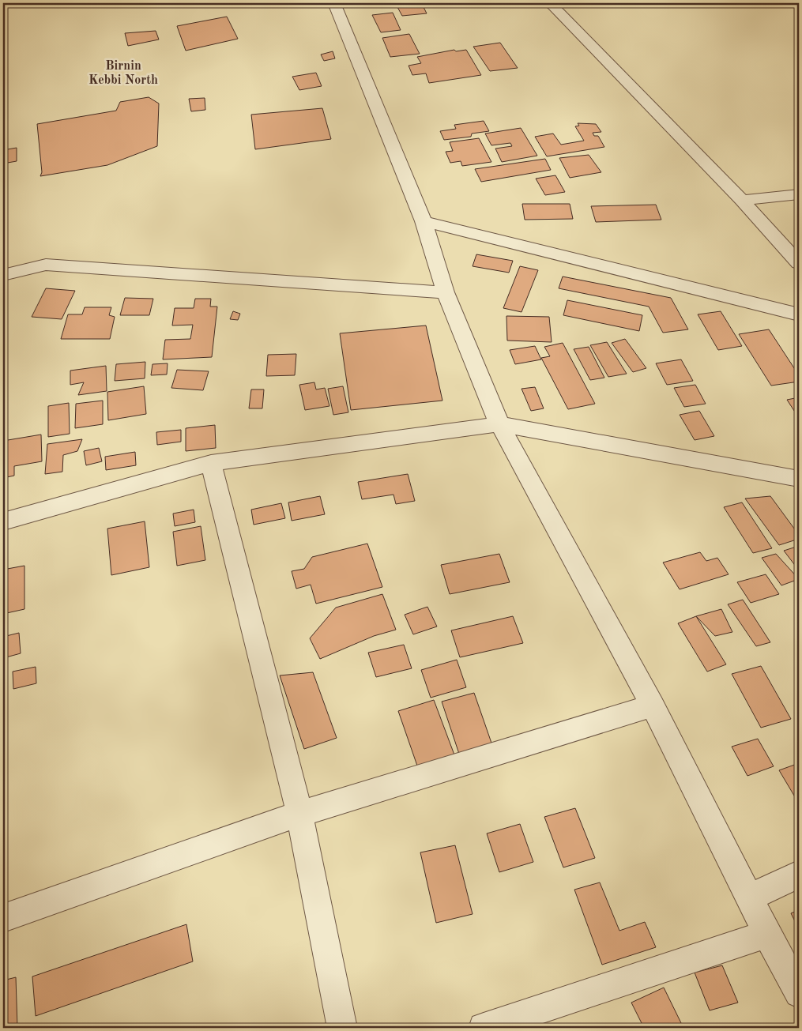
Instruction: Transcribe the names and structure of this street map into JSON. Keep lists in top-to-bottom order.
{
  "districts": ["Birnin Kebbi North"]
}
